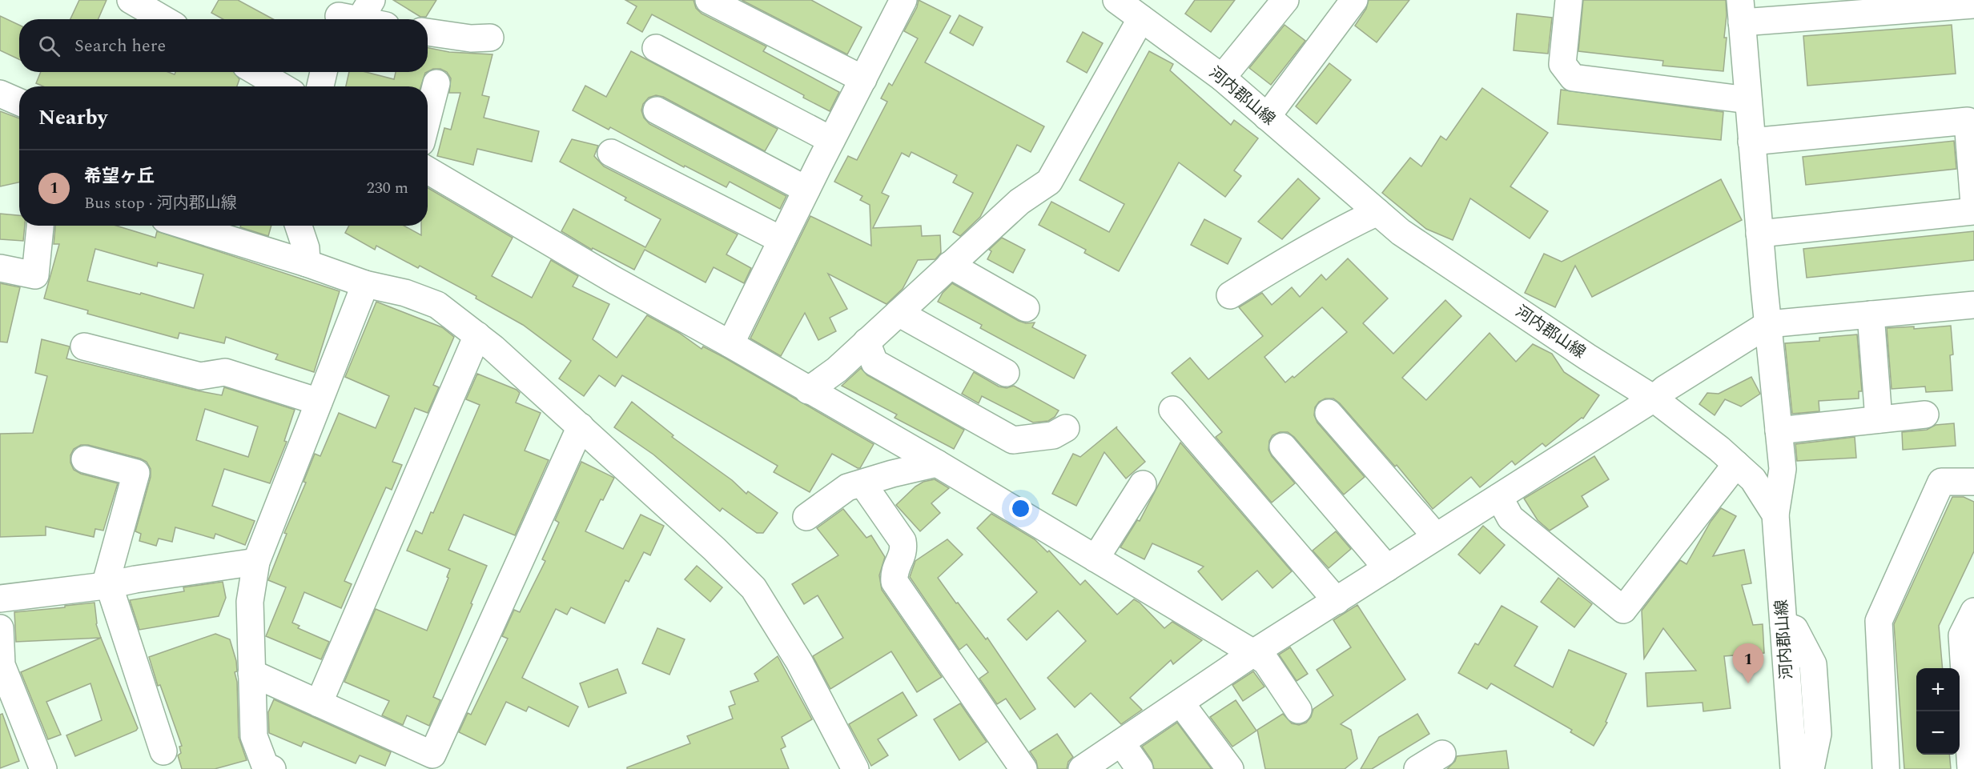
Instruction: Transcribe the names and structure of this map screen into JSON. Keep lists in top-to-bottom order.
{
  "streets": {
    "street": ["河内郡山線"]
  },
  "page": {
    "search": "Search here",
    "heading": "Nearby",
    "list": [
      {
        "mark": "1",
        "name": "希望ヶ丘",
        "note": "Bus stop · 河内郡山線",
        "value": "230 m"
      }
    ],
    "pins": "1",
    "map_buttons": ["+", "−"]
  }
}
